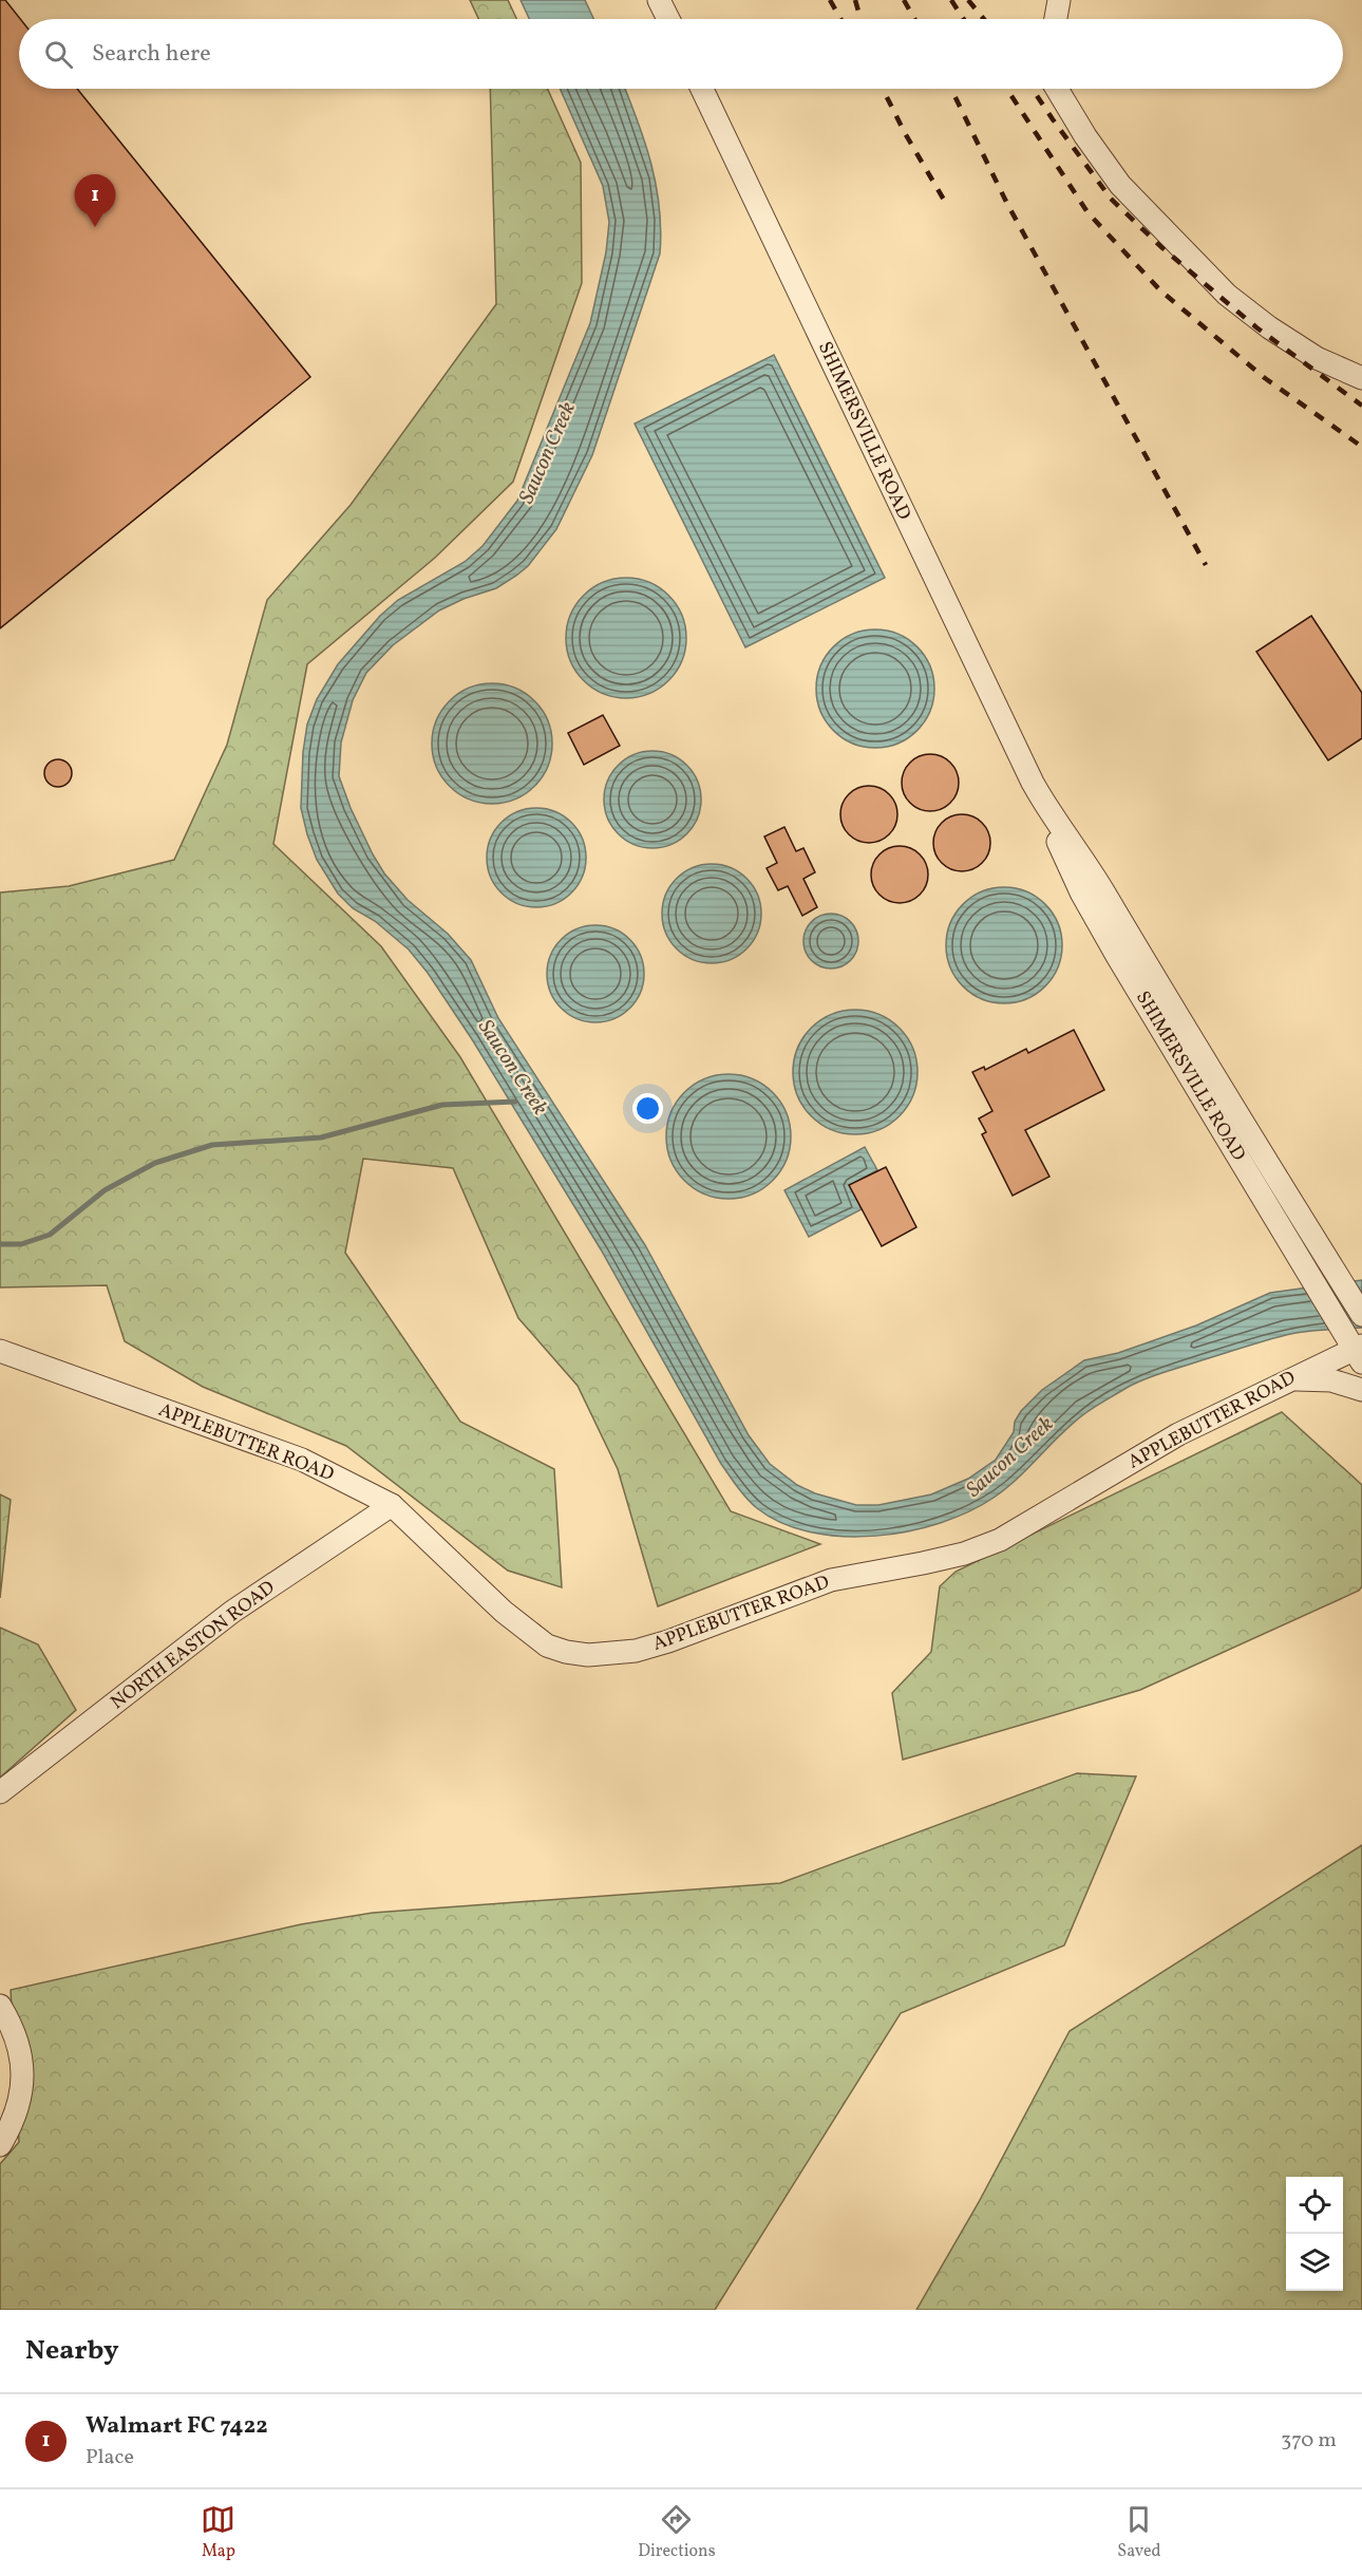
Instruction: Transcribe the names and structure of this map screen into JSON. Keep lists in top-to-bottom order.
{
  "streets": {
    "street": ["SHIMERSVILLE ROAD", "APPLEBUTTER ROAD", "NORTH EASTON ROAD"]
  },
  "crossings": [
    ["SHIMERSVILLE ROAD", "APPLEBUTTER ROAD"],
    ["APPLEBUTTER ROAD", "NORTH EASTON ROAD"]
  ],
  "water": ["Saucon Creek"],
  "page": {
    "search": "Search here",
    "pins": "1",
    "heading": "Nearby",
    "list": [
      {
        "mark": "1",
        "name": "Walmart FC 7422",
        "note": "Place",
        "value": "370 m"
      }
    ],
    "nav": ["Map", "Directions", "Saved"]
  }
}
